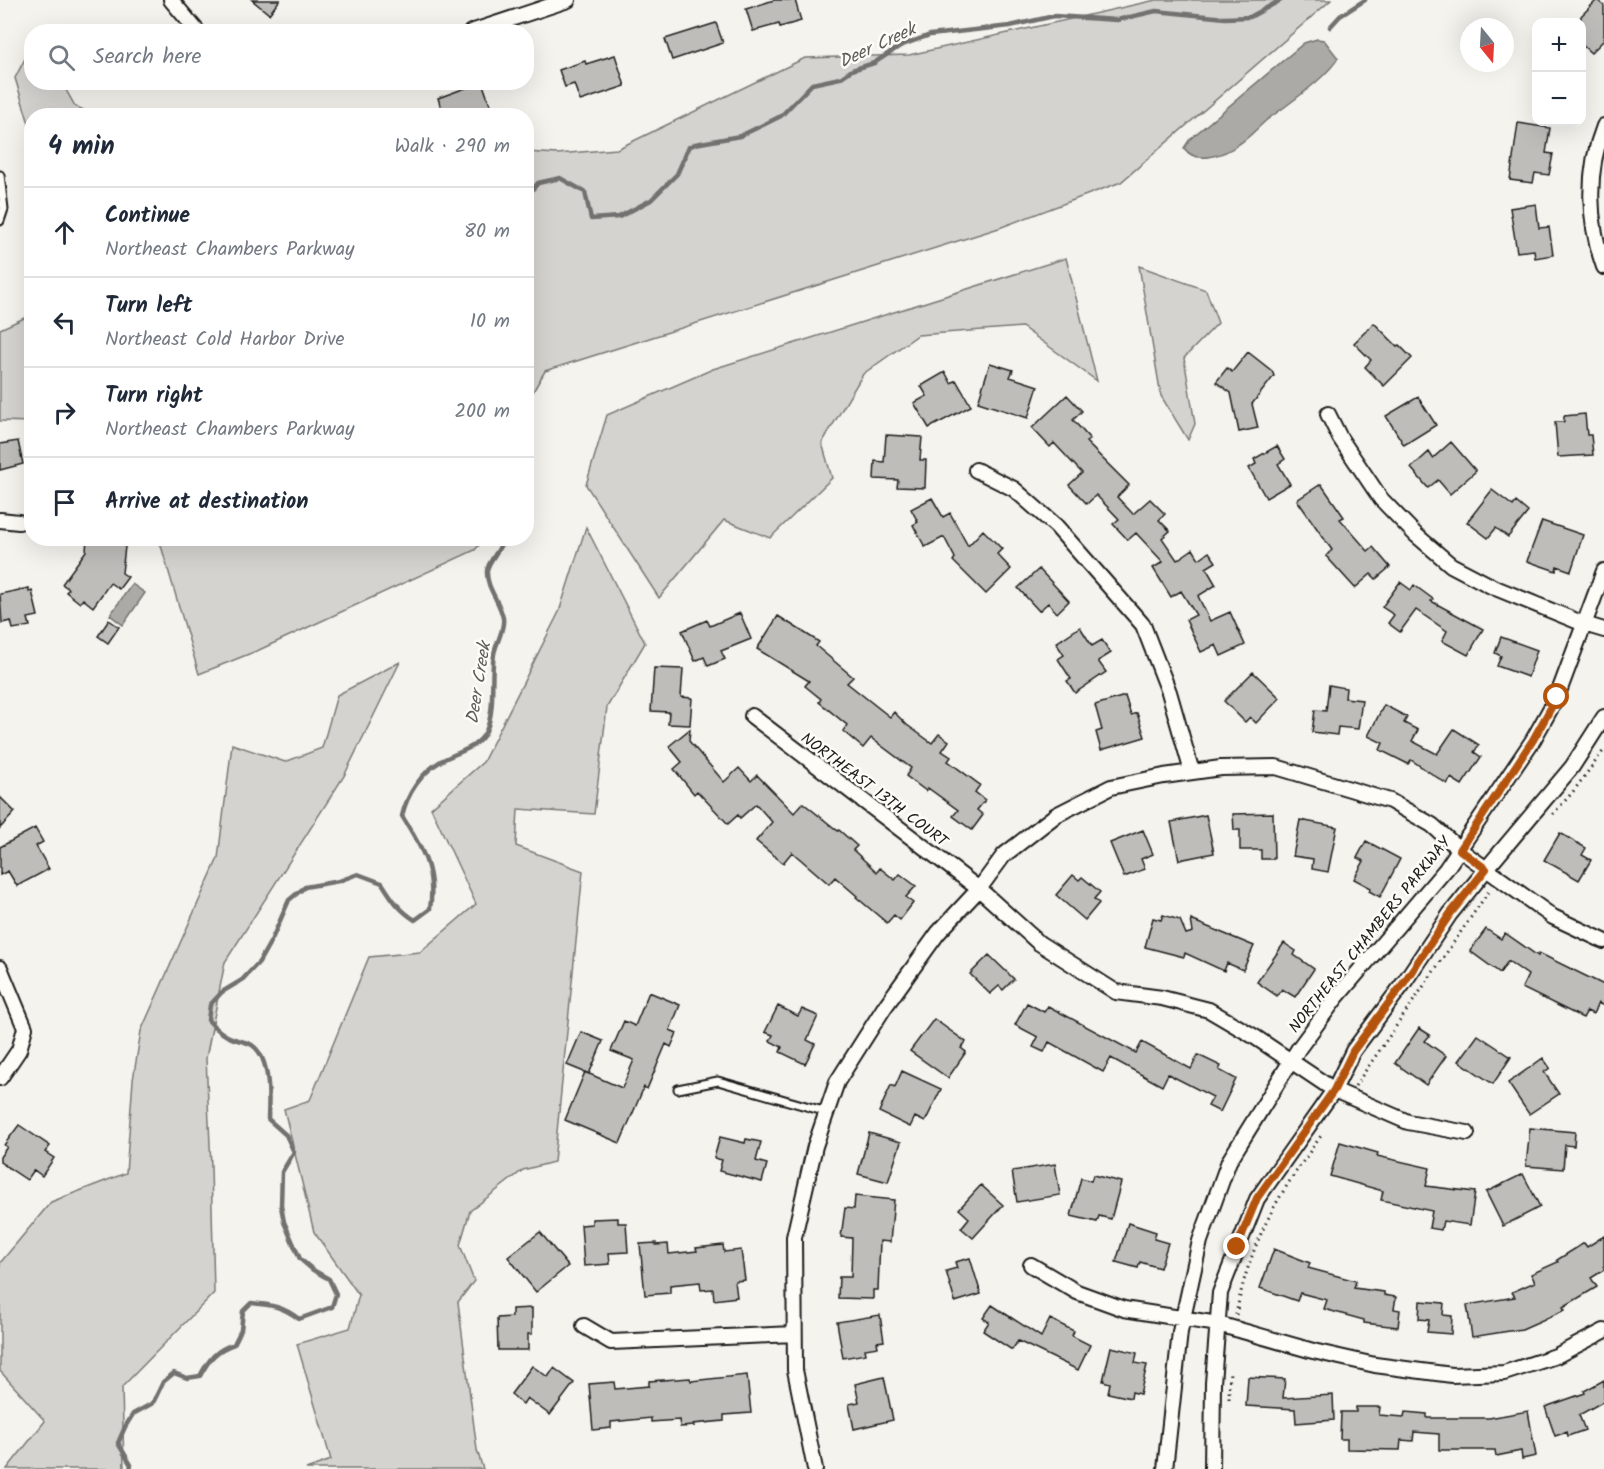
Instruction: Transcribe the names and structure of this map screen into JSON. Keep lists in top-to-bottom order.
{
  "streets": {
    "street": ["NORTHEAST 13TH COURT", "NORTHEAST CHAMBERS PARKWAY"]
  },
  "crossings": [
    ["NORTHEAST 13TH COURT", "NORTHEAST CHAMBERS PARKWAY"]
  ],
  "water": ["Deer Creek"],
  "north": "bottom",
  "page": {
    "map_buttons": ["+", "−"],
    "search": "Search here",
    "heading": ["4 min", "Walk · 290 m"],
    "list": [
      ["Continue", "Northeast Chambers Parkway", "80 m"],
      ["Turn left", "Northeast Cold Harbor Drive", "10 m"],
      ["Turn right", "Northeast Chambers Parkway", "200 m"],
      "Arrive at destination"
    ]
  }
}
